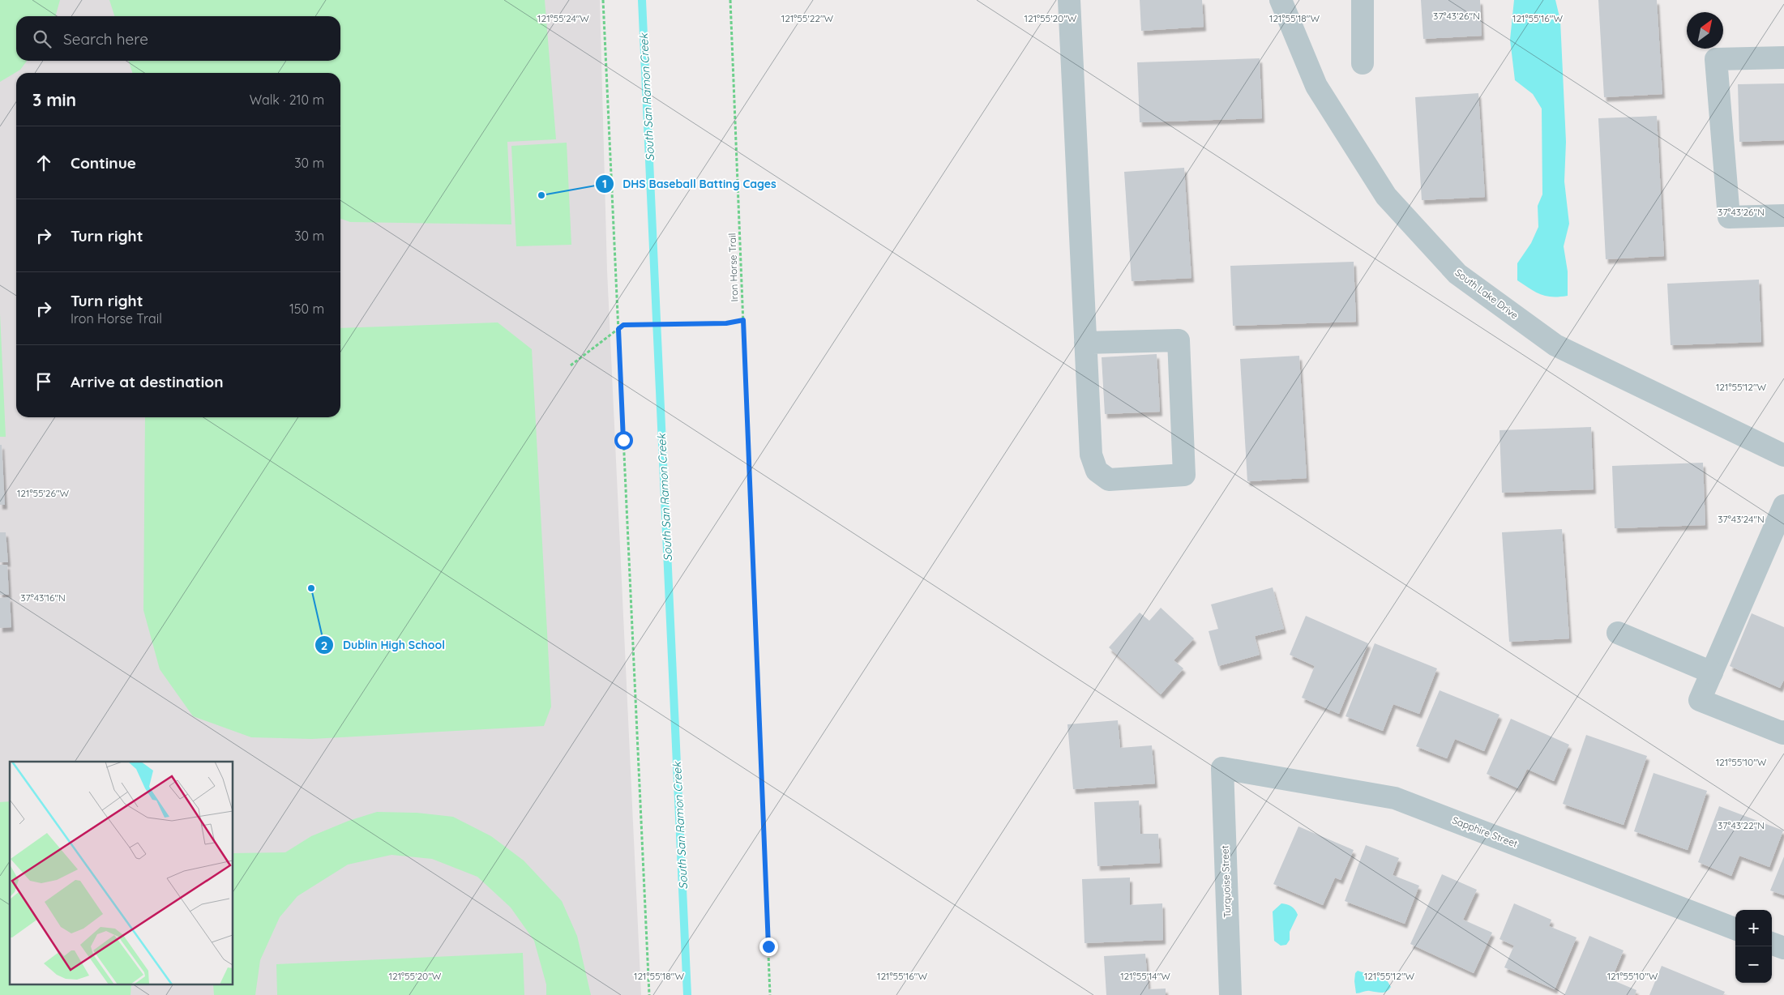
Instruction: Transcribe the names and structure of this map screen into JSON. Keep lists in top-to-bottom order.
{
  "streets": {
    "street": ["South Lake Drive", "Sapphire Street", "Turquoise Street"],
    "path": ["Iron Horse Trail"]
  },
  "crossings": [
    ["Sapphire Street", "Turquoise Street"]
  ],
  "water": ["South San Ramon Creek"],
  "places": ["DHS Baseball Batting Cages", "Dublin High School"],
  "north": "top right",
  "page": {
    "search": "Search here",
    "heading": ["3 min", "Walk · 210 m"],
    "list": [
      ["Continue", "30 m"],
      ["Turn right", "30 m"],
      ["Turn right", "Iron Horse Trail", "150 m"],
      "Arrive at destination"
    ],
    "map_buttons": ["+", "−"]
  },
  "coordinates": [
    "37°43'26\"N",
    "121°55'24\"W",
    "121°55'22\"W",
    "121°55'20\"W",
    "121°55'18\"W",
    "121°55'16\"W",
    "121°55'12\"W",
    "121°55'26\"W",
    "37°43'24\"N",
    "37°43'16\"N",
    "121°55'10\"W",
    "37°43'22\"N",
    "121°55'14\"W"
  ]
}
